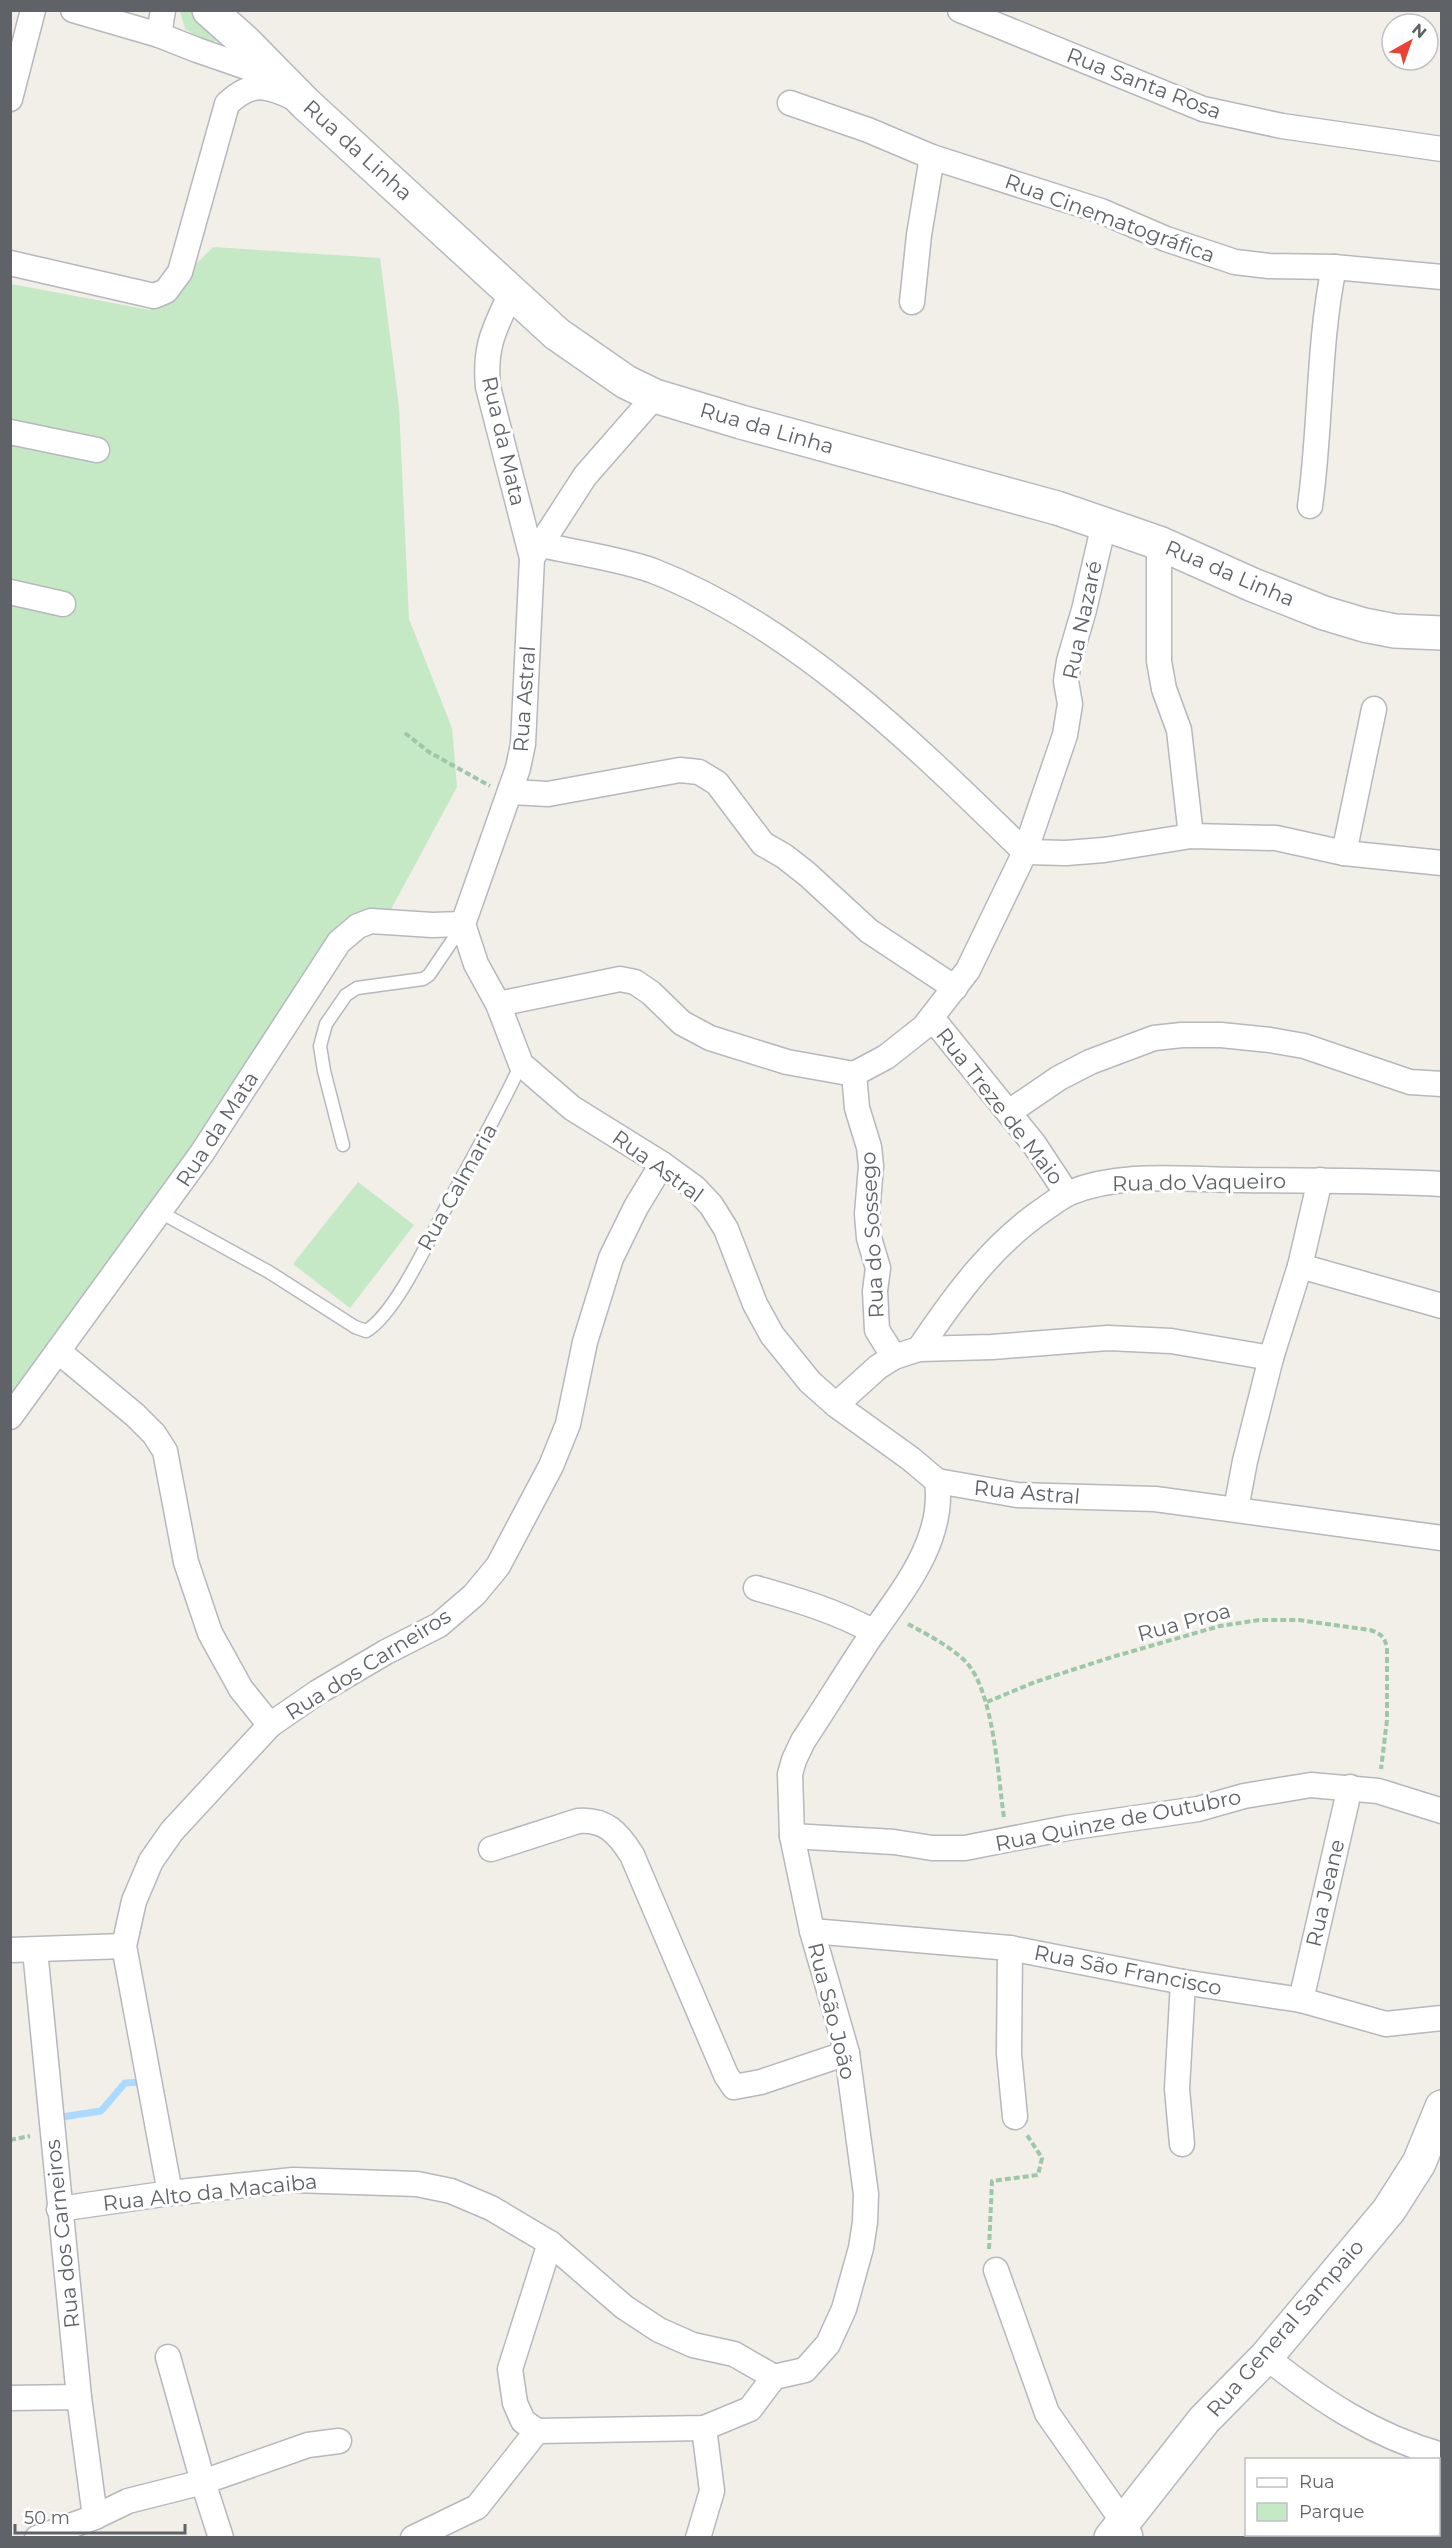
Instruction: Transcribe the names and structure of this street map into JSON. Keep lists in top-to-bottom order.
{
  "streets": {
    "street": [
      "Rua Santa Rosa",
      "Rua da Linha",
      "Rua Cinematográfica",
      "Rua da Mata",
      "Rua Nazaré",
      "Rua Astral",
      "Rua Treze de Maio",
      "Rua do Vaqueiro",
      "Rua do Sossego",
      "Rua dos Carneiros",
      "Rua Quinze de Outubro",
      "Rua Jeane",
      "Rua São Francisco",
      "Rua São João",
      "Rua Alto da Macaiba",
      "Rua General Sampaio"
    ],
    "lane": ["Rua Calmaria"],
    "path": ["Rua Proa"]
  },
  "crossings": [
    ["Rua da Linha", "Rua da Mata"],
    ["Rua da Linha", "Rua Nazaré"],
    ["Rua da Linha", "Rua Astral"],
    ["Rua da Mata", "Rua Astral"],
    ["Rua da Mata", "Rua Calmaria"],
    ["Rua Nazaré", "Rua Treze de Maio"],
    ["Rua Nazaré", "Rua do Sossego"],
    ["Rua Astral", "Rua Calmaria"],
    ["Rua Astral", "Rua dos Carneiros"],
    ["Rua Astral", "Rua São João"],
    ["Rua Treze de Maio", "Rua do Vaqueiro"],
    ["Rua Proa", "Rua Quinze de Outubro"],
    ["Rua dos Carneiros", "Rua Alto da Macaiba"],
    ["Rua Quinze de Outubro", "Rua Jeane"],
    ["Rua Quinze de Outubro", "Rua São João"],
    ["Rua Jeane", "Rua São Francisco"],
    ["Rua São Francisco", "Rua São João"],
    ["Rua São João", "Rua Alto da Macaiba"]
  ],
  "legend": ["Rua", "Parque"],
  "scale_bar": "50 m",
  "north": "top right"
}
